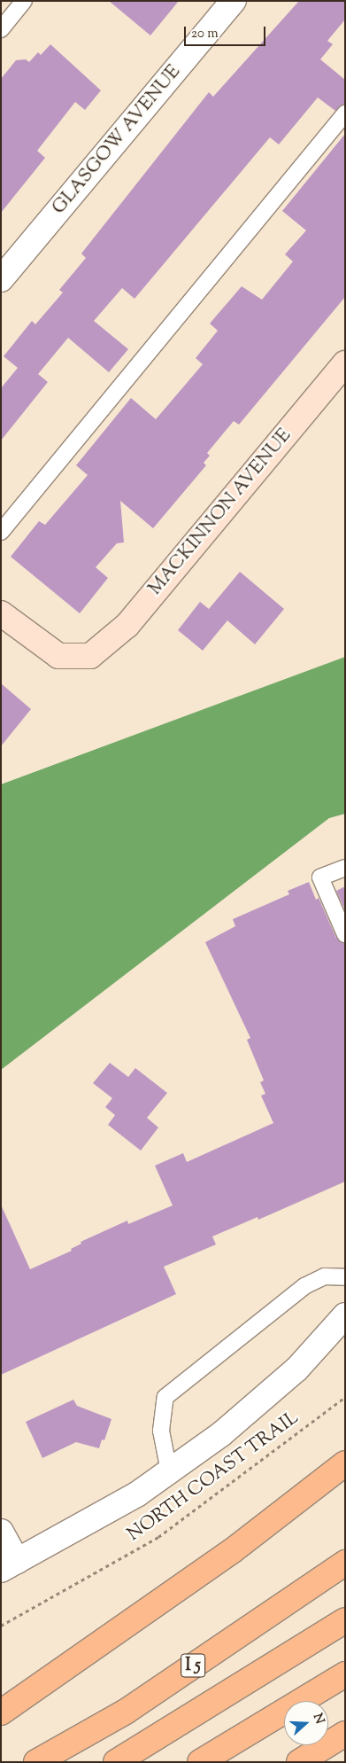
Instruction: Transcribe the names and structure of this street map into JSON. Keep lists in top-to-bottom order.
{
  "streets": {
    "highway": ["I 5"],
    "street": ["GLASGOW AVENUE", "MACKINNON AVENUE"],
    "path": ["NORTH COAST TRAIL"]
  },
  "scale_bar": "20 m",
  "north": "right"
}
